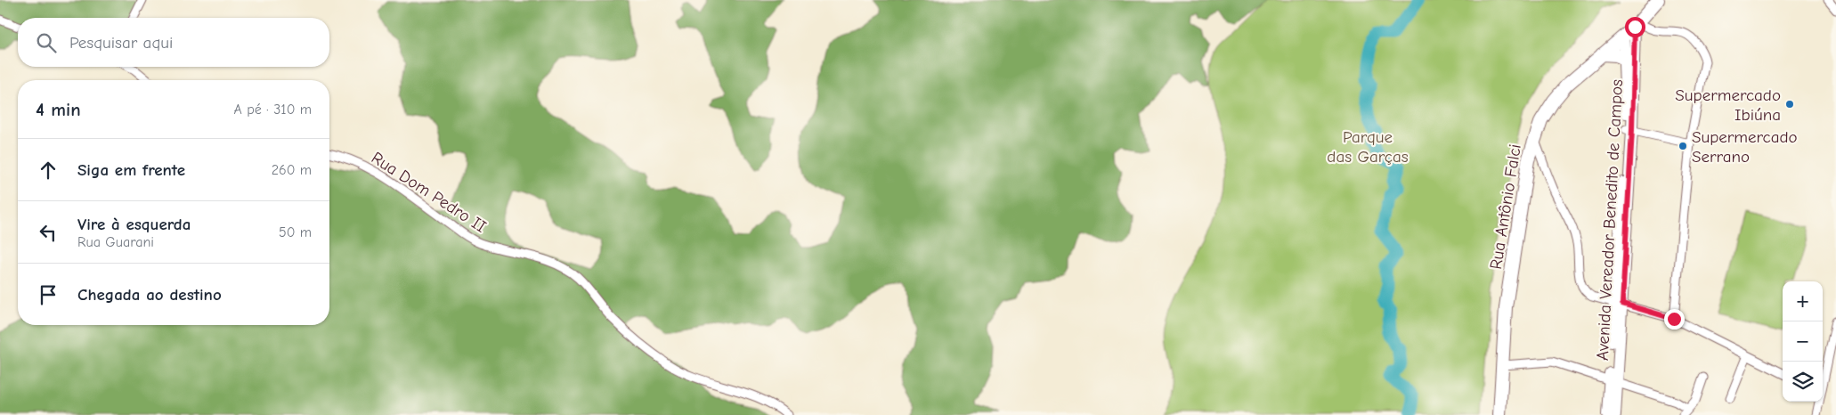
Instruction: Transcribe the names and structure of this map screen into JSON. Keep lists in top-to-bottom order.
{
  "streets": {
    "main road": ["Rua Antônio Falci", "Avenida Vereador Benedito de Campos"],
    "street": ["Rua Dom Pedro II"]
  },
  "crossings": [
    ["Rua Antônio Falci", "Avenida Vereador Benedito de Campos"]
  ],
  "parks": ["Parque das Garças"],
  "places": ["Supermercado Ibiúna", "Supermercado Serrano"],
  "page": {
    "search": "Pesquisar aqui",
    "heading": ["4 min", "A pé · 310 m"],
    "list": [
      ["Siga em frente", "260 m"],
      ["Vire à esquerda", "Rua Guarani", "50 m"],
      "Chegada ao destino"
    ],
    "map_buttons": ["+", "−"]
  }
}
